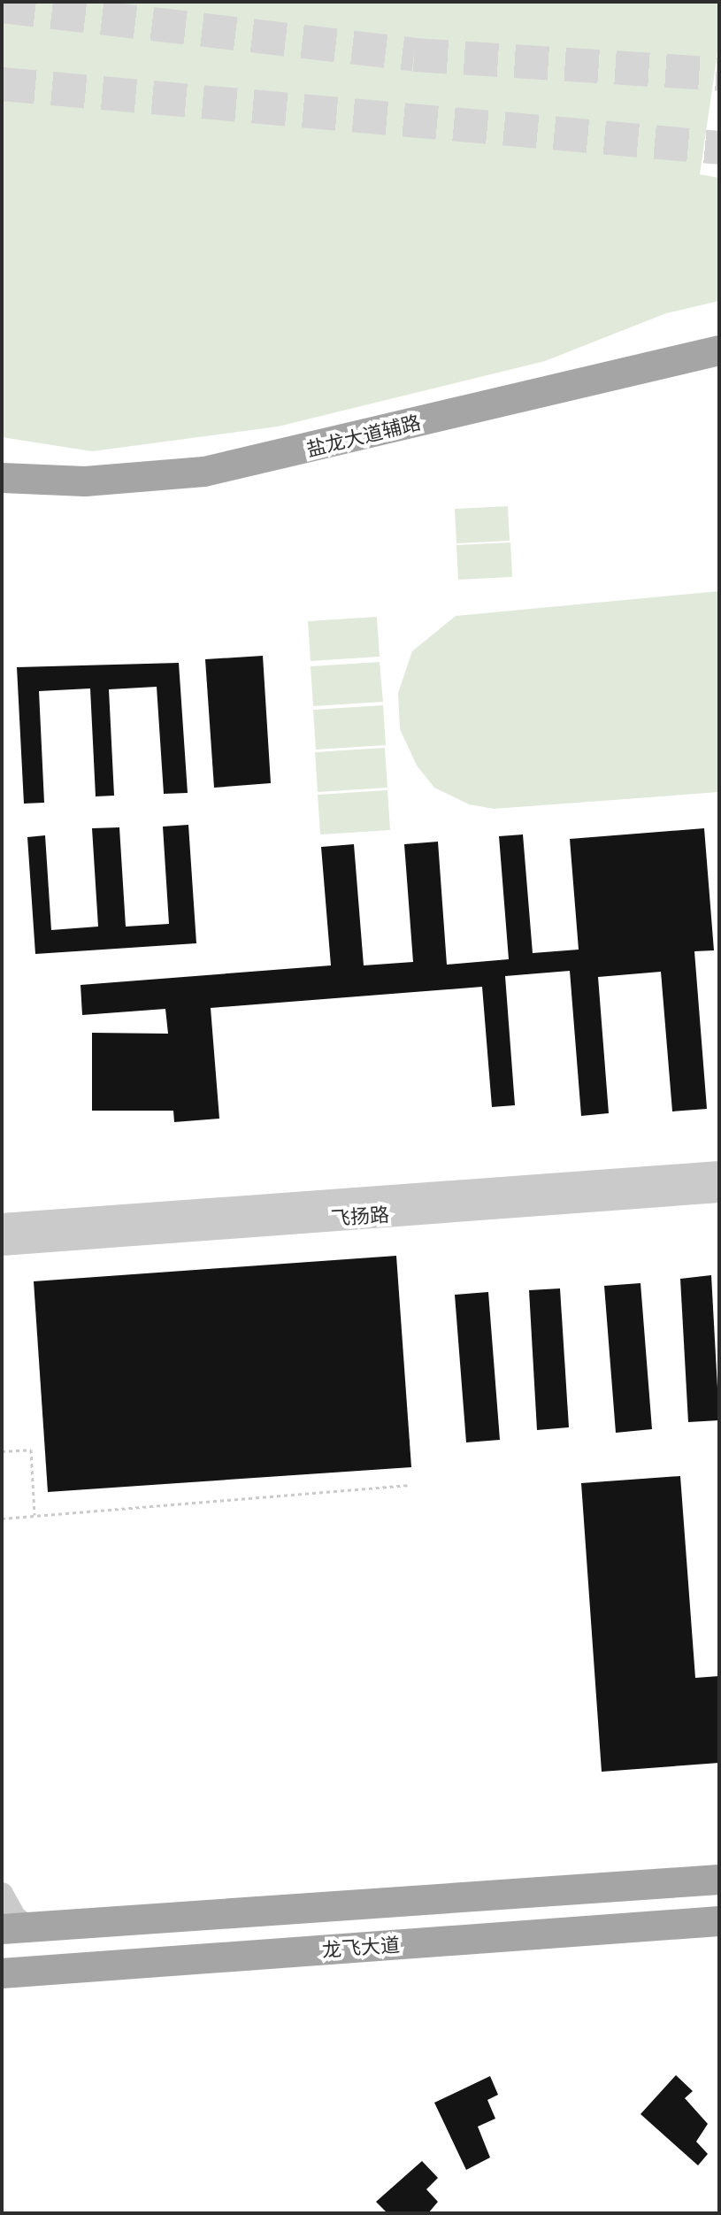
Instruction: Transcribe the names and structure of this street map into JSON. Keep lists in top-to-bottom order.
{
  "streets": {
    "main road": ["盐龙大道辅路", "龙飞大道"],
    "street": ["飞扬路"]
  }
}
